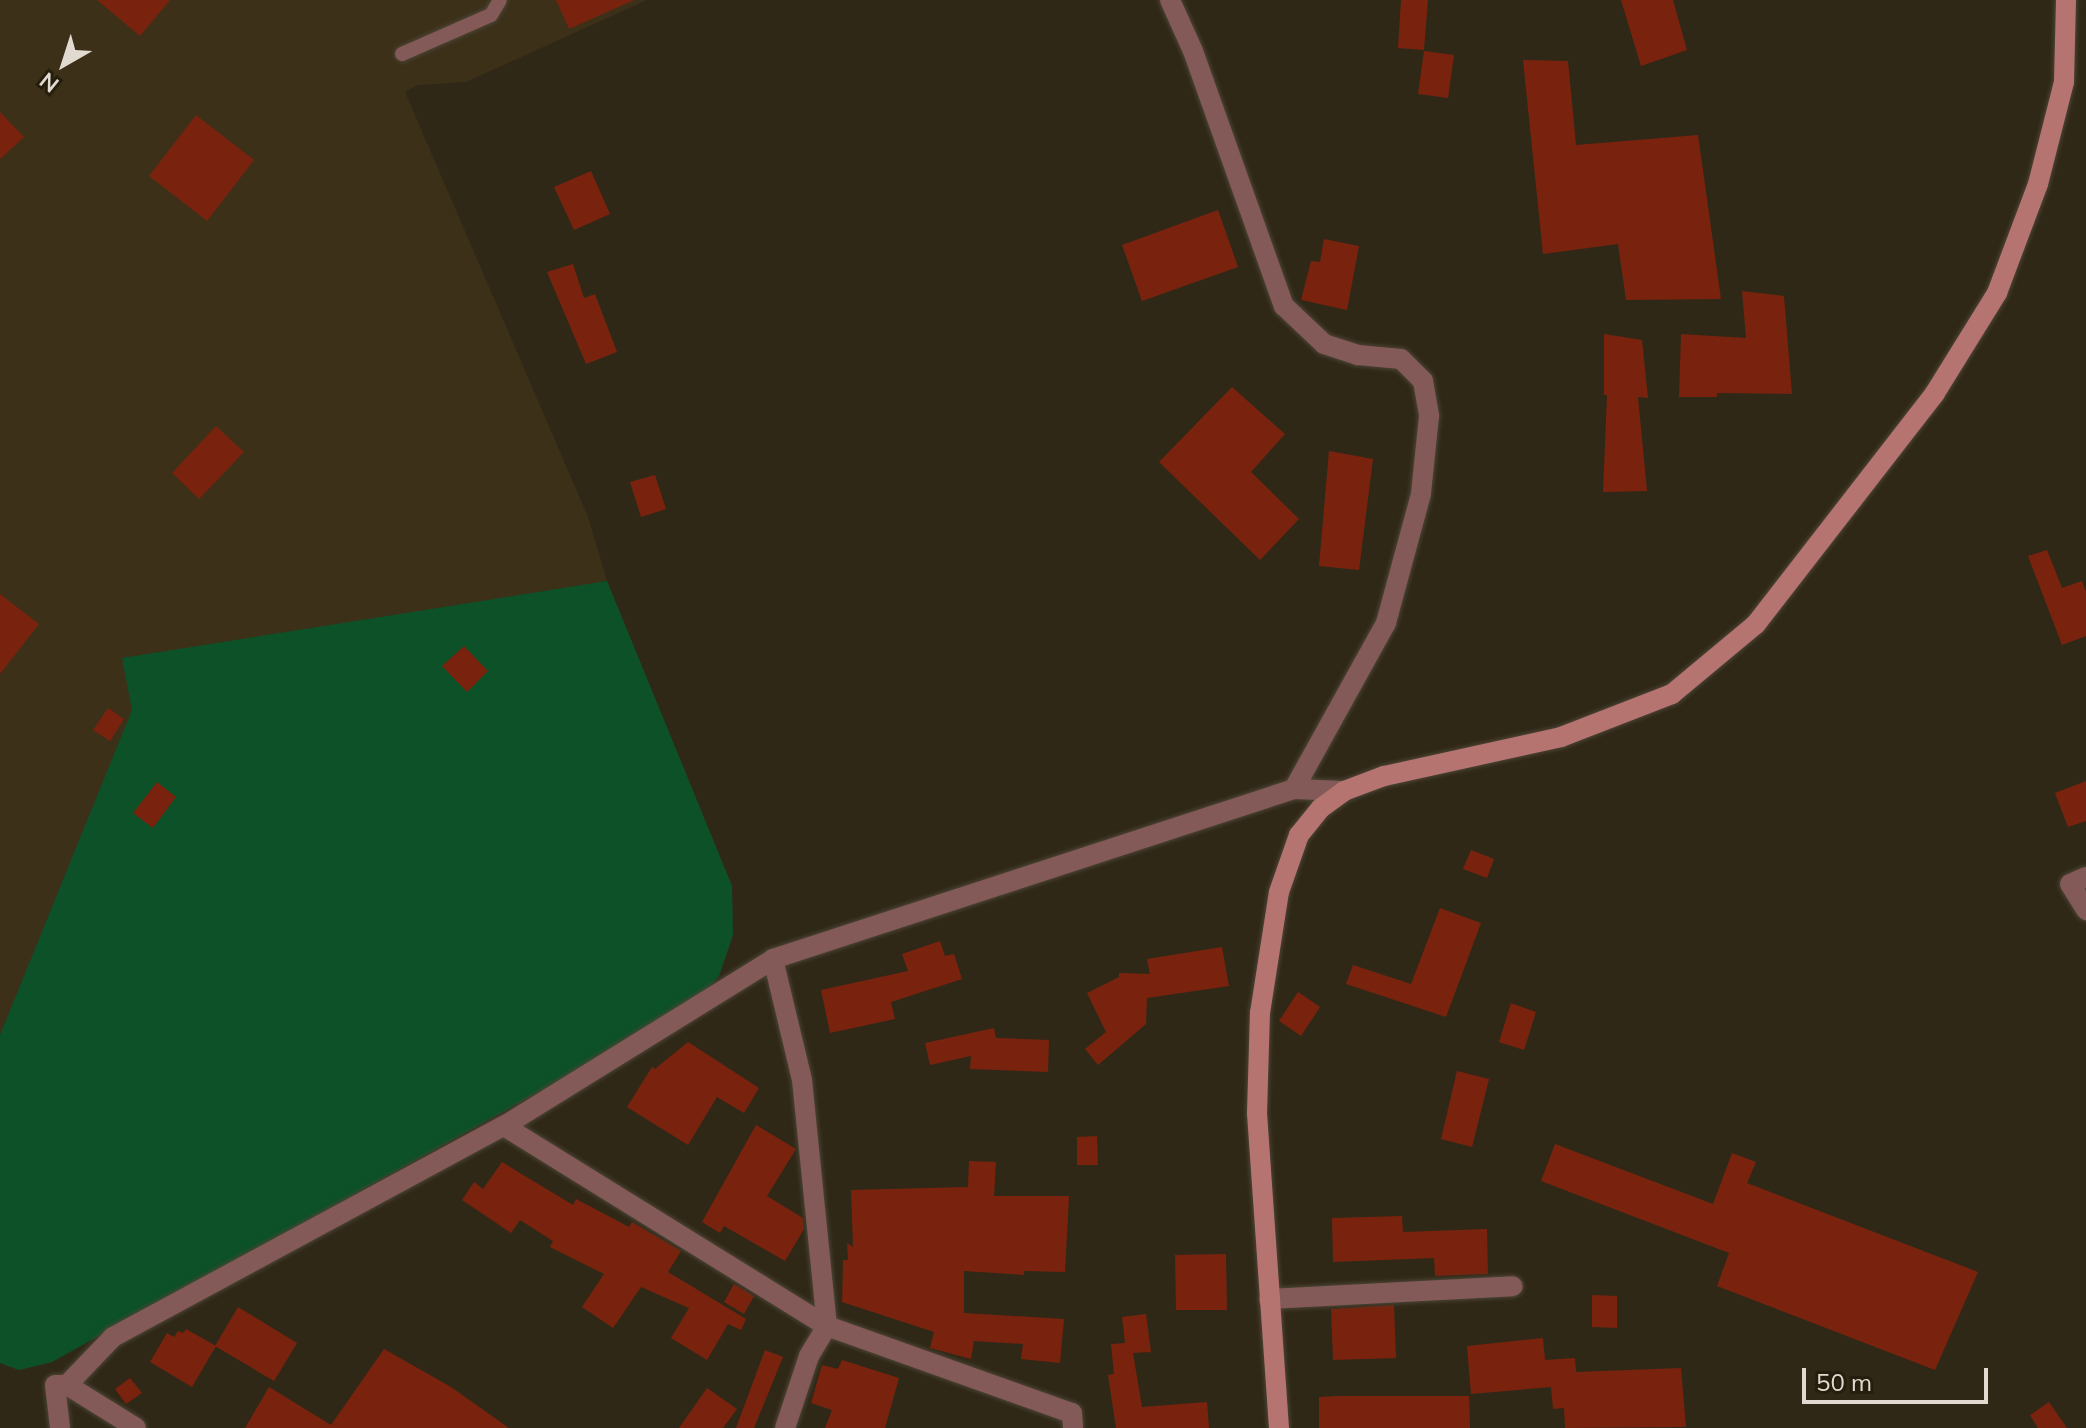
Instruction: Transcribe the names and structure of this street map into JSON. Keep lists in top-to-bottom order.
{
  "scale_bar": "50 m",
  "north": "bottom left"
}
